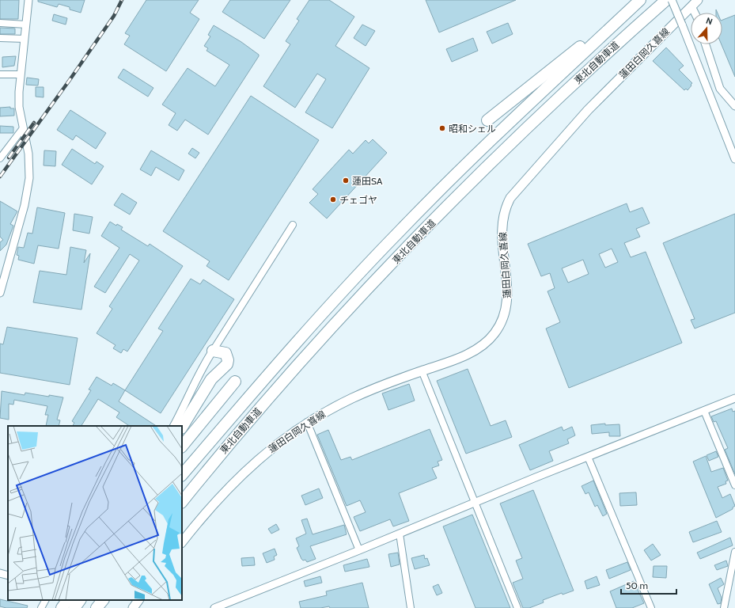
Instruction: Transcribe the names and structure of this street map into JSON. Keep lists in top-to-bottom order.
{
  "streets": {
    "highway": ["東北自動車道"],
    "main road": ["蓮田白岡久喜線"]
  },
  "places": ["昭和シェル", "蓮田SA", "チェゴヤ"],
  "scale_bar": "50 m",
  "north": "top"
}
